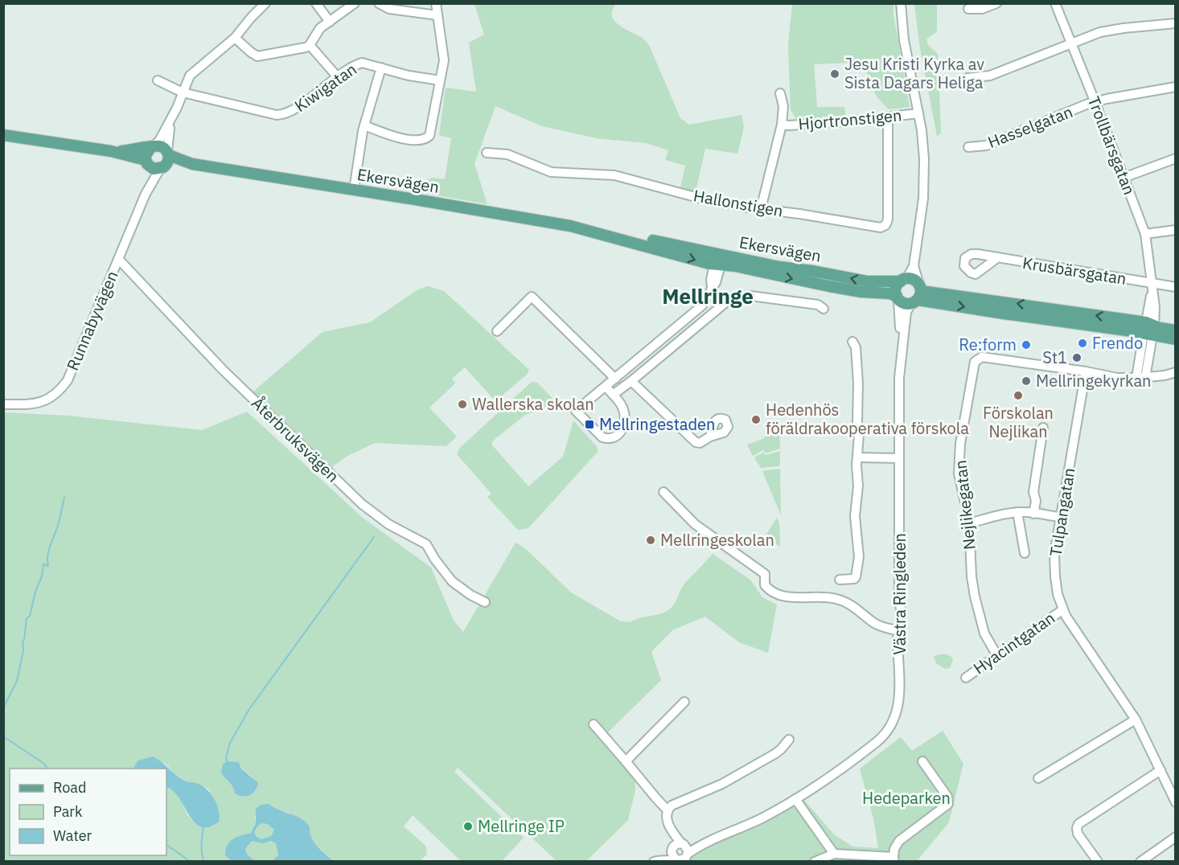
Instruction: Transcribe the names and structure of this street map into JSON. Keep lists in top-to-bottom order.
{
  "streets": {
    "main road": ["Ekersvägen"],
    "street": [
      "Kiwigatan",
      "Hjortronstigen",
      "Hasselgatan",
      "Trollbärsgatan",
      "Hallonstigen",
      "Krusbärsgatan",
      "Runnabyvägen",
      "Återbruksvägen",
      "Nejlikegatan",
      "Tulpangatan",
      "Västra Ringleden",
      "Hyacintgatan"
    ]
  },
  "crossings": [
    ["Hjortronstigen", "Hallonstigen"],
    ["Hasselgatan", "Trollbärsgatan"],
    ["Trollbärsgatan", "Krusbärsgatan"],
    ["Trollbärsgatan", "Nejlikegatan"],
    ["Ekersvägen", "Runnabyvägen"],
    ["Ekersvägen", "Västra Ringleden"],
    ["Runnabyvägen", "Återbruksvägen"],
    ["Nejlikegatan", "Tulpangatan"],
    ["Nejlikegatan", "Hyacintgatan"],
    ["Tulpangatan", "Hyacintgatan"]
  ],
  "districts": ["Mellringe"],
  "parks": ["Hedeparken"],
  "places": {
    "other": [
      "Jesu Kristi Kyrka av Sista Dagars Heliga",
      "Frendo",
      "Re:form",
      "St1",
      "Mellringekyrkan",
      "Förskolan Nejlikan",
      "Wallerska skolan",
      "Hedenhös föräldrakooperativa förskola",
      "Mellringeskolan",
      "Mellringe IP"
    ],
    "transit": ["Mellringestaden"]
  },
  "legend": ["Road", "Park", "Water"]
}
